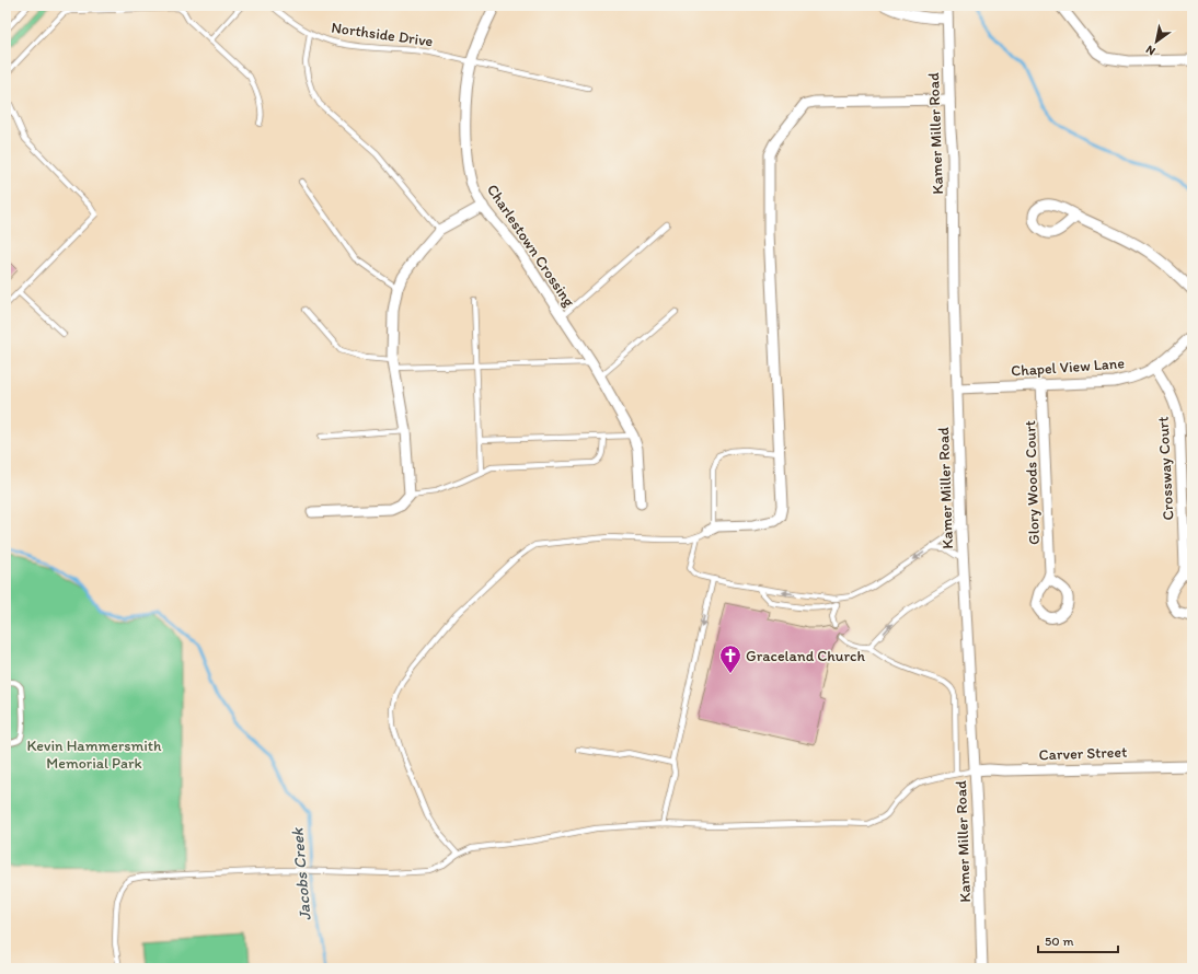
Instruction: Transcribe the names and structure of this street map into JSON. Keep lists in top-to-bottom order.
{
  "streets": {
    "street": [
      "Kamer Miller Road",
      "Charlestown Crossing",
      "Chapel View Lane",
      "Crossway Court",
      "Glory Woods Court",
      "Carver Street"
    ],
    "lane": ["Northside Drive"]
  },
  "crossings": [
    ["Northside Drive", "Charlestown Crossing"],
    ["Kamer Miller Road", "Chapel View Lane"],
    ["Kamer Miller Road", "Carver Street"],
    ["Chapel View Lane", "Crossway Court"],
    ["Chapel View Lane", "Glory Woods Court"]
  ],
  "water": ["Jacobs Creek"],
  "parks": ["Kevin Hammersmith Memorial Park"],
  "places": {
    "church": ["Graceland Church"]
  },
  "scale_bar": "50 m",
  "north": "bottom left"
}
